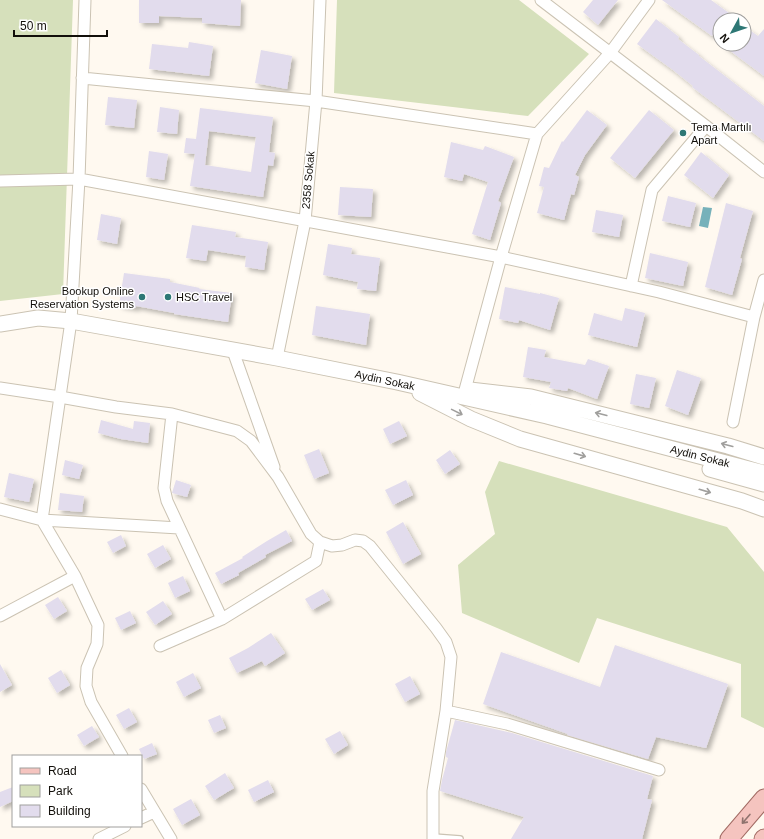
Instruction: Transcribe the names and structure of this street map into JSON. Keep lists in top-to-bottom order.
{
  "streets": {
    "street": ["2358 Sokak", "Aydin Sokak"]
  },
  "crossings": [
    ["2358 Sokak", "Aydin Sokak"]
  ],
  "places": ["Tema Martılı Apart", "Bookup Online Reservation Systems", "HSC Travel"],
  "legend": ["Road", "Park", "Building"],
  "scale_bar": "50 m",
  "north": "bottom left"
}
